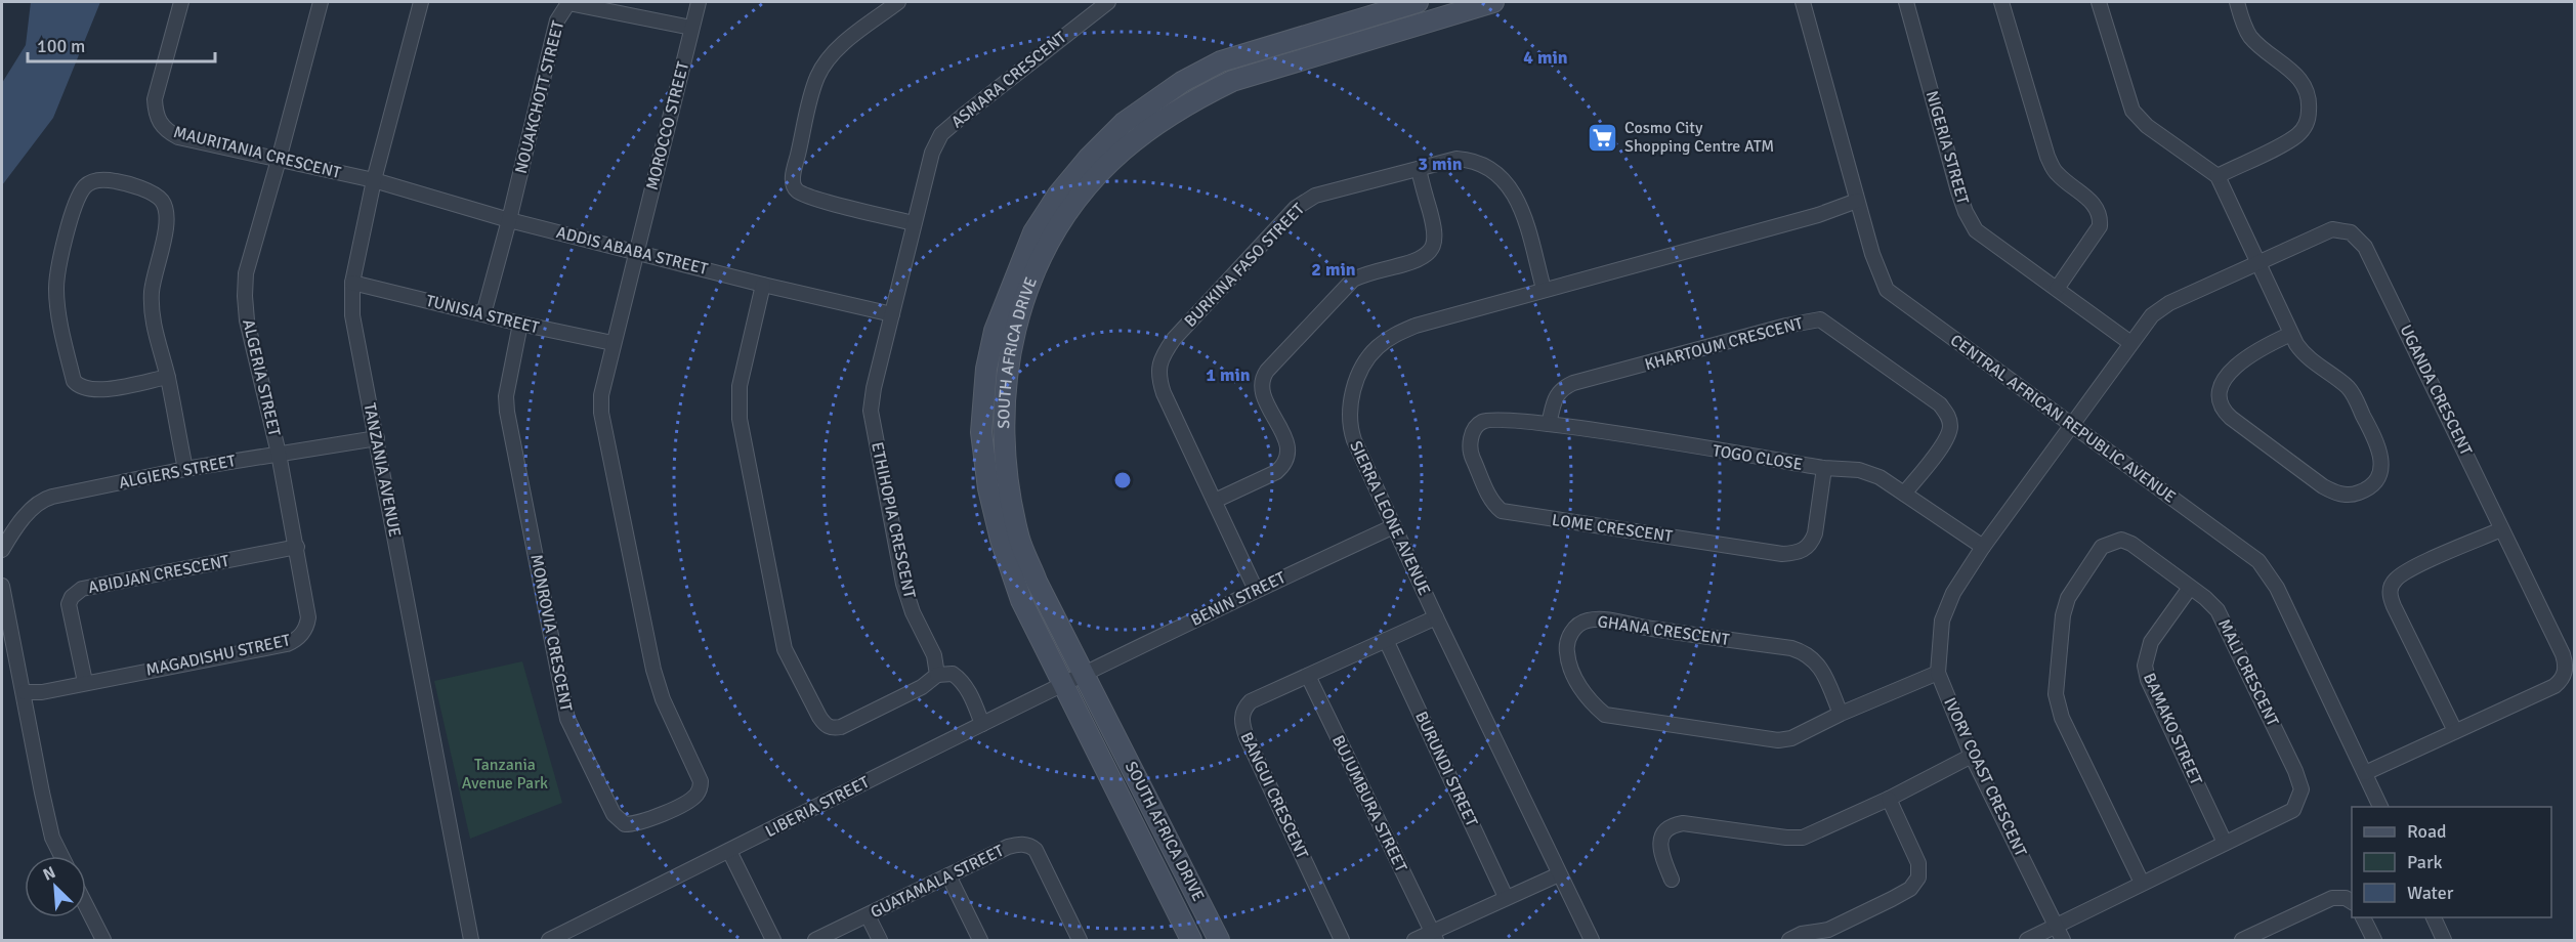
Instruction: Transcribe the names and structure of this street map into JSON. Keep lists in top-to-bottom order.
{
  "streets": {
    "street": [
      "ASMARA CRESCENT",
      "NOUAKCHOTT STREET",
      "MOROCCO STREET",
      "NIGERIA STREET",
      "MAURITANIA CRESCENT",
      "ADDIS ABABA STREET",
      "BURKINA FASO STREET",
      "TUNISIA STREET",
      "KHARTOUM CRESCENT",
      "SOUTH AFRICA DRIVE",
      "ALGERIA STREET",
      "UGANDA CRESCENT",
      "CENTRAL AFRICAN REPUBLIC AVENUE",
      "TOGO CLOSE",
      "TANZANIA AVENUE",
      "ALGIERS STREET",
      "SIERRA LEONE AVENUE",
      "ETHIHOPIA CRESCENT",
      "LOME CRESCENT",
      "ABIDJAN CRESCENT",
      "BENIN STREET",
      "GHANA CRESCENT",
      "MONROVIA CRESCENT",
      "MAGADISHU STREET",
      "MALI CRESCENT",
      "BAMAKO STREET",
      "BURUNDI STREET",
      "IVORY COAST CRESCENT",
      "BANGUI CRESCENT",
      "BUJUMBURA STREET",
      "LIBERIA STREET",
      "GUATAMALA STREET"
    ]
  },
  "crossings": [
    ["ASMARA CRESCENT", "ETHIHOPIA CRESCENT"],
    ["NOUAKCHOTT STREET", "MOROCCO STREET"],
    ["NOUAKCHOTT STREET", "ADDIS ABABA STREET"],
    ["NOUAKCHOTT STREET", "TUNISIA STREET"],
    ["MOROCCO STREET", "ADDIS ABABA STREET"],
    ["MOROCCO STREET", "TUNISIA STREET"],
    ["MOROCCO STREET", "MONROVIA CRESCENT"],
    ["NIGERIA STREET", "UGANDA CRESCENT"],
    ["MAURITANIA CRESCENT", "ADDIS ABABA STREET"],
    ["MAURITANIA CRESCENT", "ALGERIA STREET"],
    ["MAURITANIA CRESCENT", "TANZANIA AVENUE"],
    ["ADDIS ABABA STREET", "TANZANIA AVENUE"],
    ["ADDIS ABABA STREET", "ETHIHOPIA CRESCENT"],
    ["BURKINA FASO STREET", "SIERRA LEONE AVENUE"],
    ["BURKINA FASO STREET", "BENIN STREET"],
    ["TUNISIA STREET", "TANZANIA AVENUE"],
    ["TUNISIA STREET", "MONROVIA CRESCENT"],
    ["KHARTOUM CRESCENT", "TOGO CLOSE"],
    ["KHARTOUM CRESCENT", "LOME CRESCENT"],
    ["SOUTH AFRICA DRIVE", "BENIN STREET"],
    ["SOUTH AFRICA DRIVE", "LIBERIA STREET"],
    ["ALGERIA STREET", "ALGIERS STREET"],
    ["ALGERIA STREET", "MAGADISHU STREET"],
    ["UGANDA CRESCENT", "CENTRAL AFRICAN REPUBLIC AVENUE"],
    ["UGANDA CRESCENT", "IVORY COAST CRESCENT"],
    ["CENTRAL AFRICAN REPUBLIC AVENUE", "SIERRA LEONE AVENUE"],
    ["CENTRAL AFRICAN REPUBLIC AVENUE", "IVORY COAST CRESCENT"],
    ["TOGO CLOSE", "LOME CRESCENT"],
    ["TOGO CLOSE", "IVORY COAST CRESCENT"],
    ["TANZANIA AVENUE", "ALGIERS STREET"],
    ["ALGIERS STREET", "MAGADISHU STREET"],
    ["SIERRA LEONE AVENUE", "BENIN STREET"],
    ["SIERRA LEONE AVENUE", "BANGUI CRESCENT"],
    ["ABIDJAN CRESCENT", "MAGADISHU STREET"],
    ["BENIN STREET", "LIBERIA STREET"],
    ["GHANA CRESCENT", "IVORY COAST CRESCENT"],
    ["MALI CRESCENT", "BAMAKO STREET"],
    ["MALI CRESCENT", "IVORY COAST CRESCENT"],
    ["BURUNDI STREET", "BANGUI CRESCENT"],
    ["BANGUI CRESCENT", "BUJUMBURA STREET"]
  ],
  "parks": ["Tanzania Avenue Park"],
  "places": {
    "supermarket": ["Cosmo City Shopping Centre ATM"]
  },
  "legend": ["Road", "Park", "Water"],
  "scale_bar": "100 m",
  "north": "top left",
  "rings": [
    "4 min",
    "3 min",
    "2 min",
    "1 min"
  ]
}
